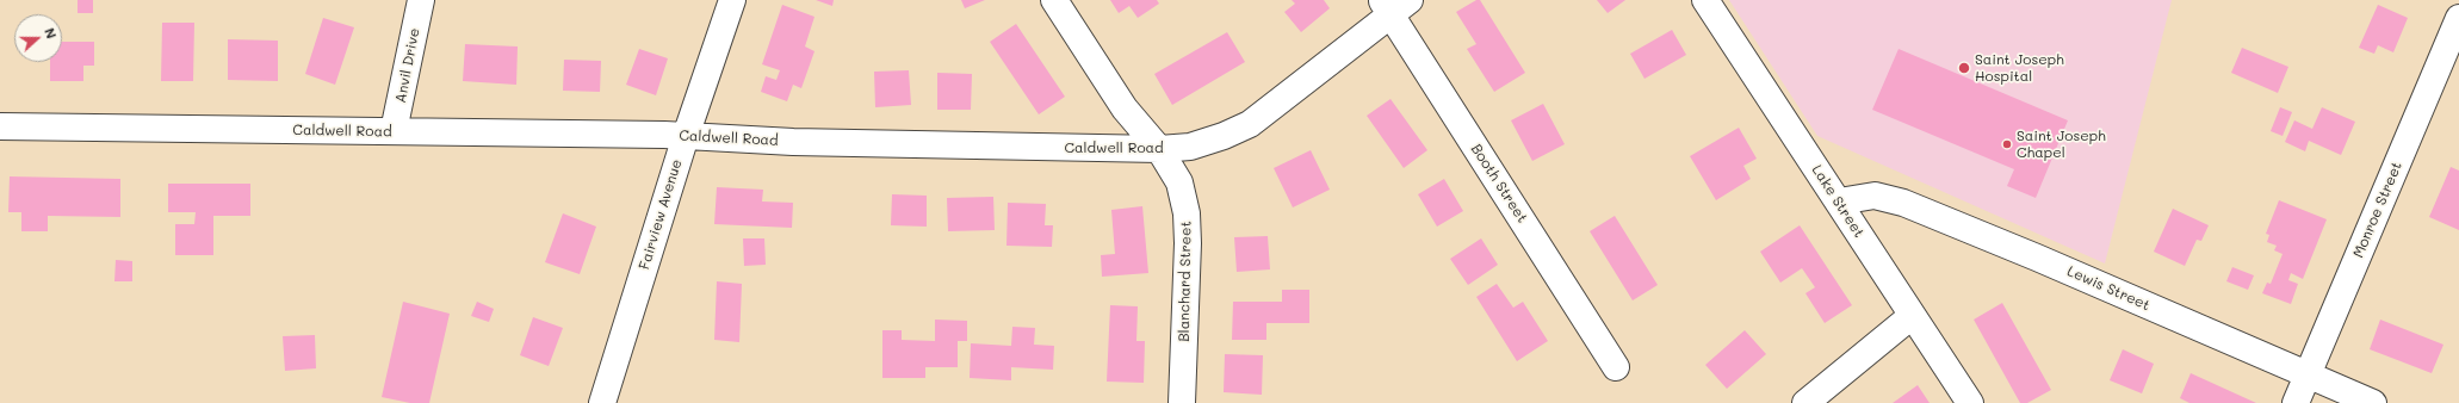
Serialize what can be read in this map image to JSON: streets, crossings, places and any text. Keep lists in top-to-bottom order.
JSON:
{
  "streets": {
    "street": [
      "Anvil Drive",
      "Caldwell Road",
      "Booth Street",
      "Lake Street",
      "Monroe Street",
      "Fairview Avenue",
      "Blanchard Street",
      "Lewis Street"
    ]
  },
  "crossings": [
    ["Anvil Drive", "Caldwell Road"],
    ["Caldwell Road", "Booth Street"],
    ["Caldwell Road", "Fairview Avenue"],
    ["Caldwell Road", "Blanchard Street"],
    ["Lake Street", "Lewis Street"],
    ["Monroe Street", "Lewis Street"]
  ],
  "places": ["Saint Joseph Hospital", "Saint Joseph Chapel"],
  "north": "right"
}
